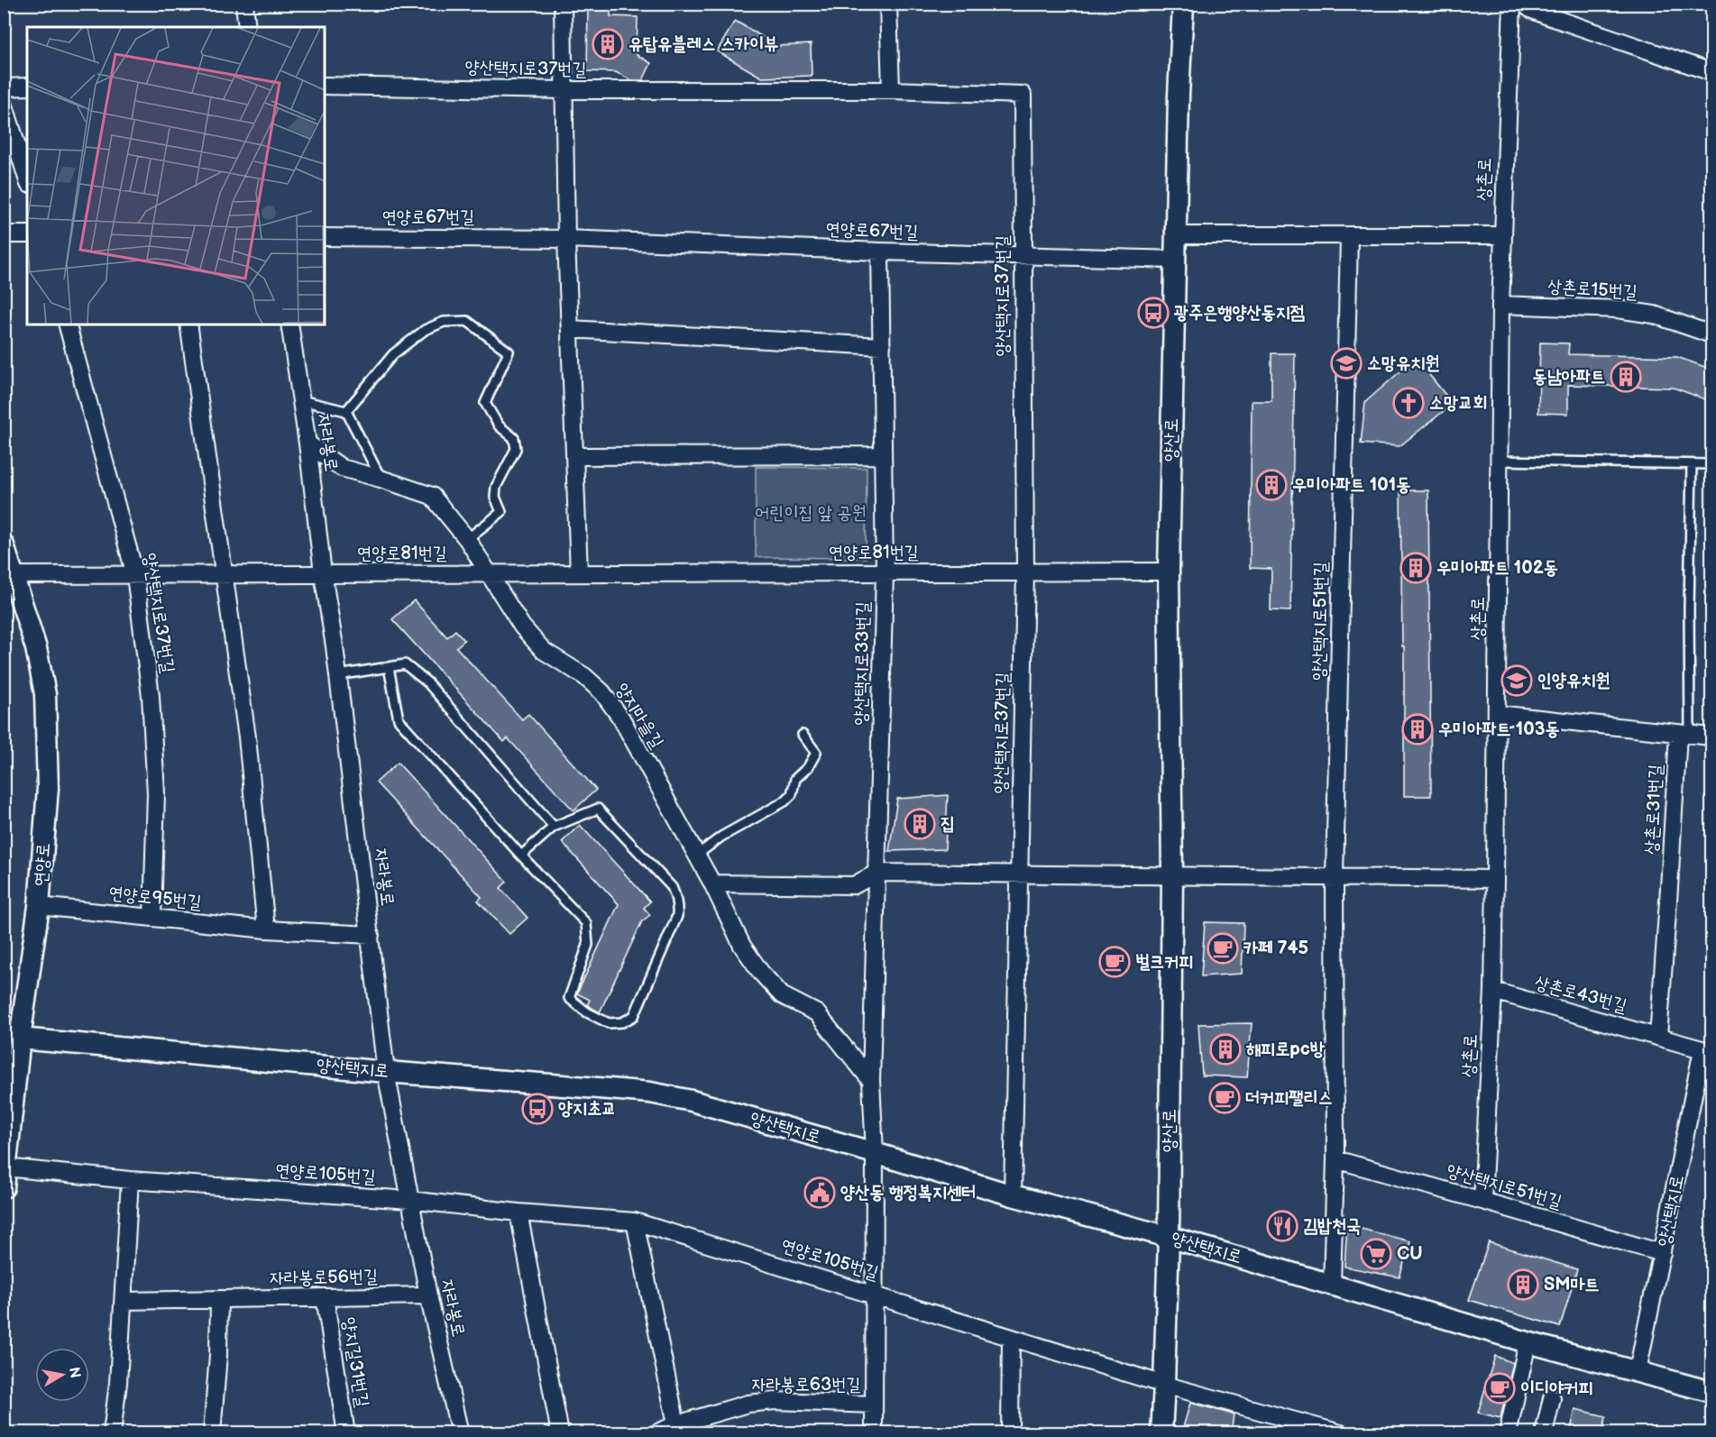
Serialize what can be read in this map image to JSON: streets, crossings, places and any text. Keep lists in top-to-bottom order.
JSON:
{
  "streets": {
    "street": [
      "양산택지로37번길",
      "상촌로",
      "연양로67번길",
      "상촌로15번길",
      "양산로",
      "자라봉로",
      "연양로81번길",
      "양산택지로51번길",
      "양산택지로33번길",
      "양지마을길",
      "상촌로31번길",
      "연양로",
      "연양로95번길",
      "상촌로43번길",
      "양산택지로",
      "연양로105번길",
      "자라봉로56번길",
      "양지길31번길",
      "자라봉로63번길"
    ]
  },
  "crossings": [
    ["양산택지로37번길", "연양로67번길"],
    ["양산택지로37번길", "연양로81번길"],
    ["양산택지로37번길", "연양로95번길"],
    ["양산택지로37번길", "양산택지로"],
    ["상촌로", "상촌로15번길"],
    ["상촌로", "양산택지로51번길"],
    ["상촌로", "상촌로43번길"],
    ["연양로67번길", "양산로"],
    ["연양로67번길", "양산택지로33번길"],
    ["양산로", "연양로81번길"],
    ["양산로", "양산택지로"],
    ["양산로", "연양로105번길"],
    ["자라봉로", "연양로81번길"],
    ["자라봉로", "양지마을길"],
    ["자라봉로", "연양로95번길"],
    ["자라봉로", "양산택지로"],
    ["자라봉로", "연양로105번길"],
    ["자라봉로", "자라봉로56번길"],
    ["연양로81번길", "양산택지로33번길"],
    ["연양로81번길", "양지마을길"],
    ["연양로81번길", "연양로"],
    ["양산택지로51번길", "양산택지로"],
    ["양산택지로33번길", "양지마을길"],
    ["양산택지로33번길", "양산택지로"],
    ["양산택지로33번길", "연양로105번길"],
    ["양산택지로33번길", "자라봉로63번길"],
    ["상촌로31번길", "상촌로43번길"],
    ["연양로", "연양로95번길"],
    ["연양로", "양산택지로"],
    ["연양로", "연양로105번길"],
    ["상촌로43번길", "양산택지로"],
    ["자라봉로56번길", "양지길31번길"]
  ],
  "parks": ["어린이집 앞 공원"],
  "places": {
    "building": [
      "유탑유블레스 스카이뷰",
      "동남아파트",
      "우미아파트 101동",
      "우미아파트 102동",
      "우미아파트 103동",
      "집",
      "해피로pc방",
      "SM마트"
    ],
    "bus stop": ["광주은행양산동지점", "양지초교"],
    "school or university": ["소망유치원", "인양유치원"],
    "church": ["소망교회"],
    "cafe": [
      "카페 745",
      "벌크커피",
      "더커피팰리스",
      "이디야커피"
    ],
    "public building": ["양산동 행정복지센터"],
    "restaurant": ["김밥천국"],
    "supermarket": ["CU"]
  },
  "north": "right"
}
